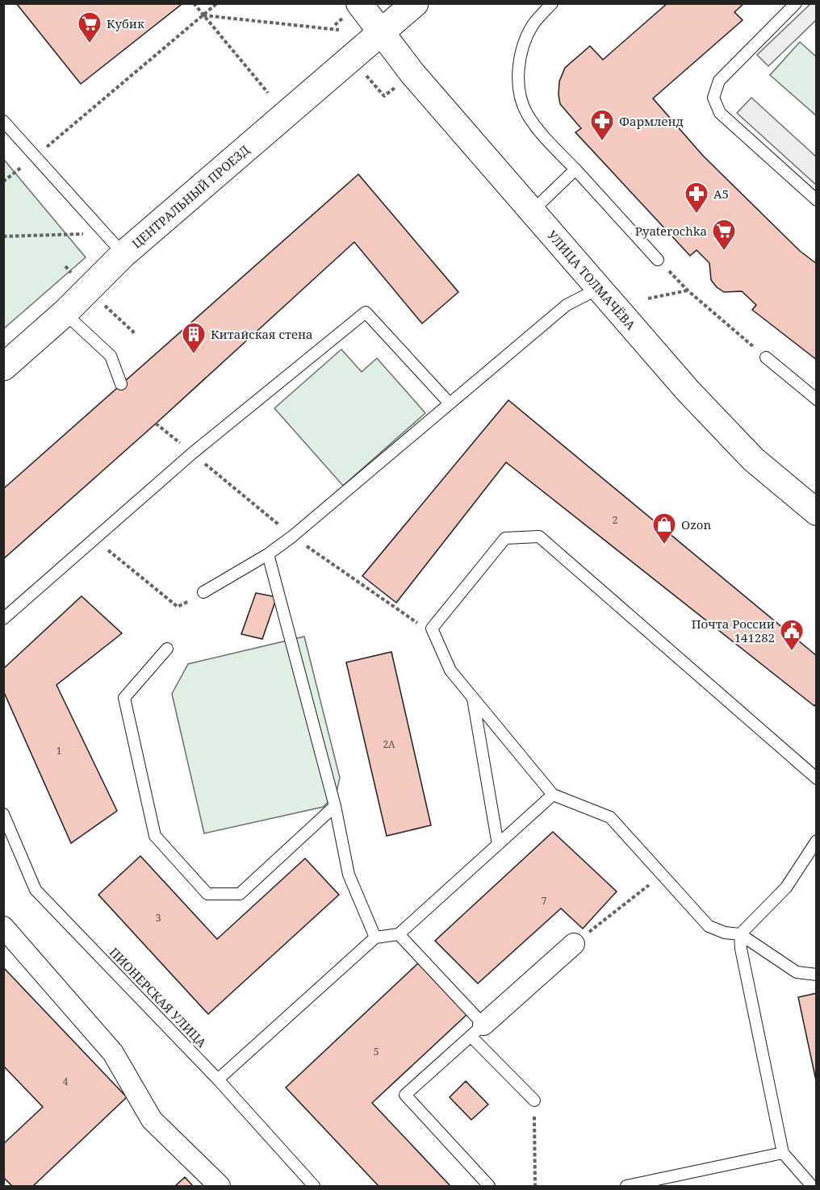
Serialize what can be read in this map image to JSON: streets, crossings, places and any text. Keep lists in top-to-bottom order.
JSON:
{
  "streets": {
    "main road": ["ЦЕНТРАЛЬНЫЙ ПРОЕЗД"],
    "street": ["УЛИЦА ТОЛМАЧЁВА"],
    "lane": ["ПИОНЕРСКАЯ УЛИЦА"]
  },
  "crossings": [
    ["ЦЕНТРАЛЬНЫЙ ПРОЕЗД", "УЛИЦА ТОЛМАЧЁВА"]
  ],
  "places": {
    "supermarket": ["Кубик", "Pyaterochka"],
    "pharmacy": ["Фармленд", "А5"],
    "building": ["Китайская стена"],
    "shop": ["Ozon"],
    "public building": ["Почта России 141282"]
  },
  "house_numbers": [
    "2",
    "2А",
    "1",
    "7",
    "3",
    "5",
    "4"
  ]
}
